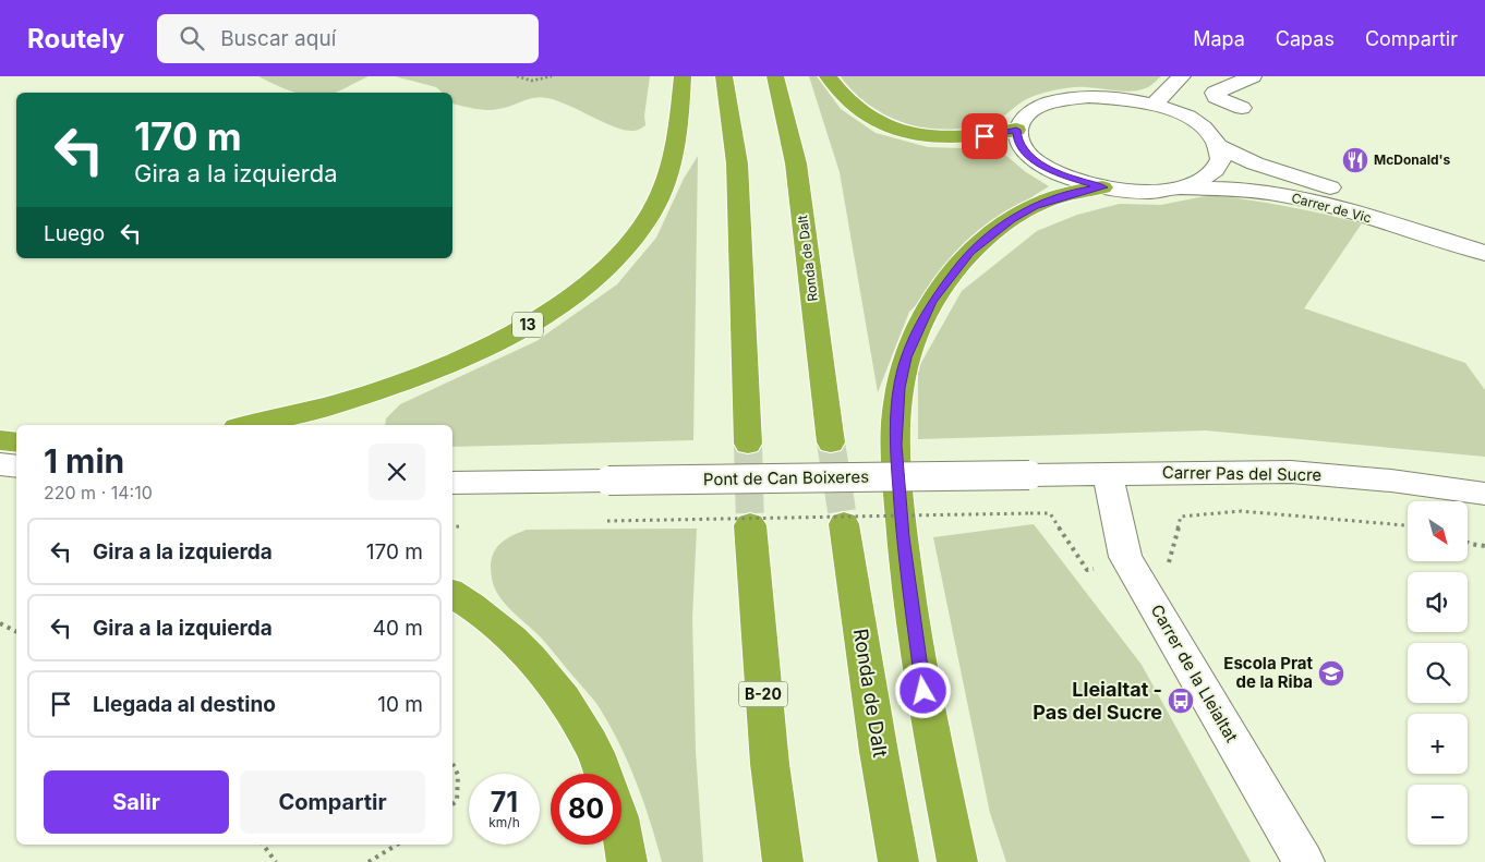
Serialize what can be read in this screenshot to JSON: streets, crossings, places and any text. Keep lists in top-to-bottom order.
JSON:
{
  "streets": {
    "highway": ["Ronda de Dalt", "13", "B-20"],
    "street": [
      "Carrer de Vic",
      "Carrer Pas del Sucre",
      "Pont de Can Boixeres",
      "Carrer de la Lleialtat"
    ]
  },
  "crossings": [
    ["Carrer Pas del Sucre", "Pont de Can Boixeres"],
    ["Carrer Pas del Sucre", "Carrer de la Lleialtat"]
  ],
  "places": {
    "restaurant": ["McDonald's"],
    "school or university": ["Escola Prat de la Riba"],
    "bus stop": ["Lleialtat - Pas del Sucre"]
  },
  "north": "bottom right",
  "page": {
    "header": "Routely",
    "search": "Buscar aquí",
    "nav": ["Mapa", "Capas", "Compartir"],
    "turn": ["170 m", "Gira a la izquierda"],
    "then": "Luego",
    "heading": ["1 min", "220 m · 14:10"],
    "map_buttons": ["+", "−"],
    "list": [
      {
        "name": "Gira a la izquierda",
        "value": "170 m"
      },
      {
        "name": "Gira a la izquierda",
        "value": "40 m"
      },
      {
        "name": "Llegada al destino",
        "value": "10 m"
      }
    ],
    "buttons": ["Salir", "Compartir"],
    "speed": "71 km/h",
    "limit": "80"
  }
}
